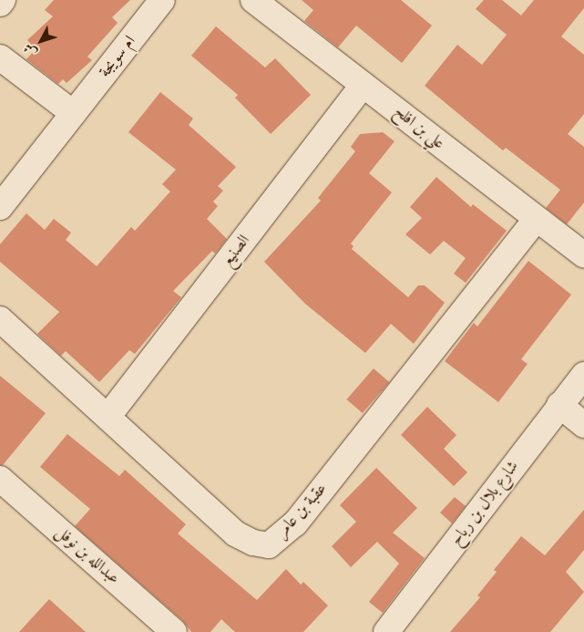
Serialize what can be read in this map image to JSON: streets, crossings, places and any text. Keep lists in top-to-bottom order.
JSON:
{
  "streets": {
    "street": [
      "ام سويجة",
      "علي بن افلح",
      "الصنيع",
      "شارع بلال بن رباح",
      "عقبة بن عامر",
      "عبدالله بن نوفل"
    ]
  },
  "crossings": [
    ["علي بن افلح", "الصنيع"],
    ["علي بن افلح", "عقبة بن عامر"],
    ["الصنيع", "عقبة بن عامر"]
  ],
  "north": "bottom left"
}
